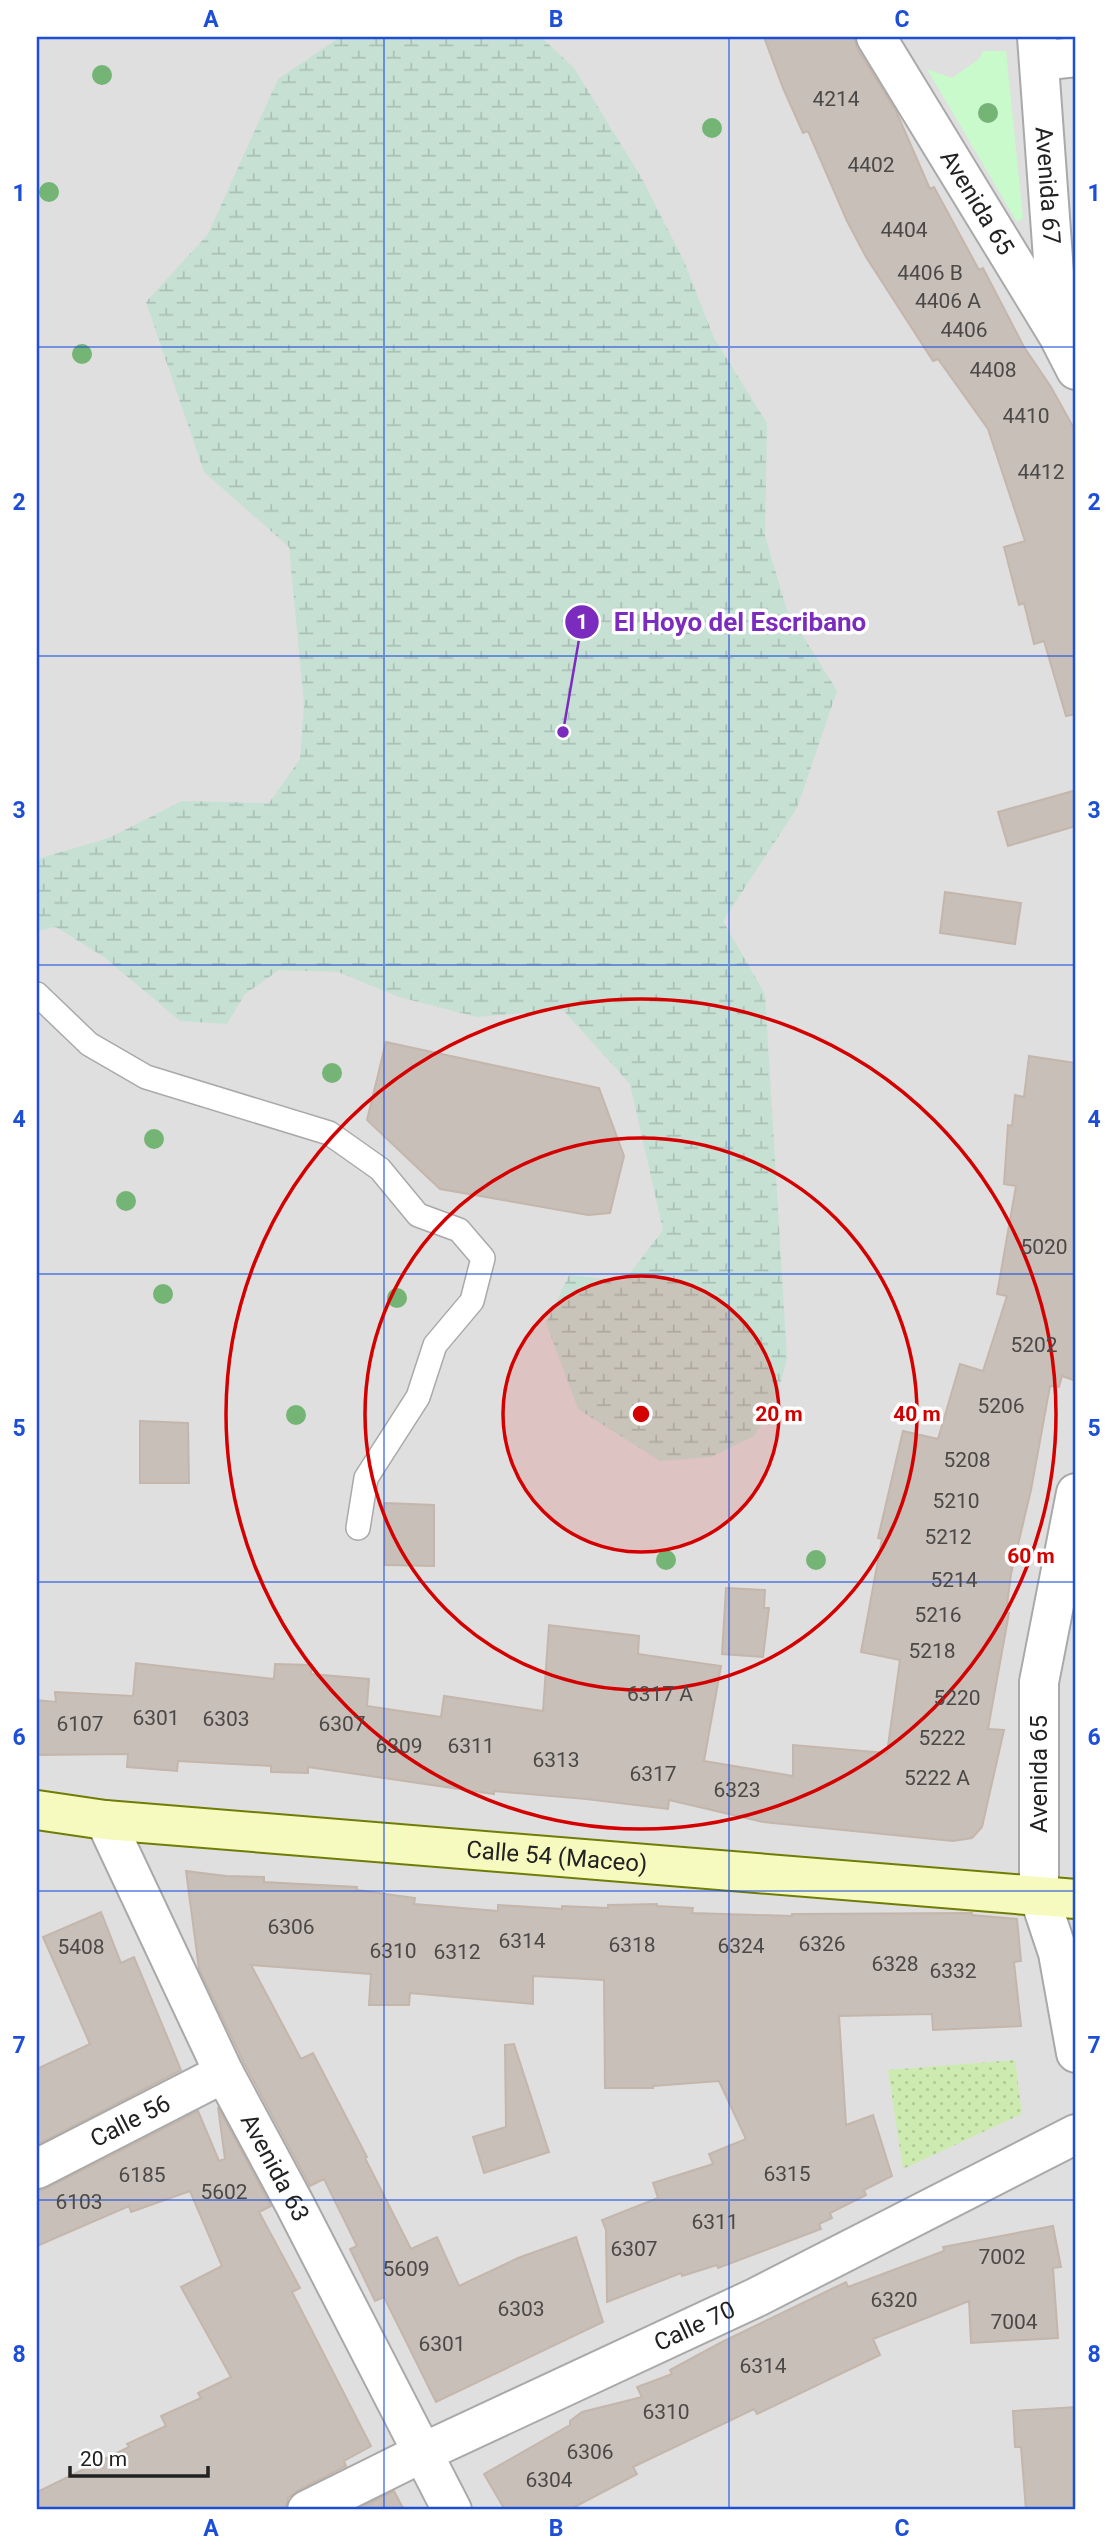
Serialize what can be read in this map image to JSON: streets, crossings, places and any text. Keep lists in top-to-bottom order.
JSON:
{
  "streets": {
    "main road": ["Calle 54 (Maceo)"],
    "street": [
      "Avenida 67",
      "Avenida 65",
      "Calle 56",
      "Avenida 63",
      "Calle 70"
    ]
  },
  "crossings": [
    ["Avenida 67", "Avenida 65"],
    ["Avenida 65", "Calle 54 (Maceo)"],
    ["Calle 54 (Maceo)", "Avenida 63"],
    ["Calle 56", "Avenida 63"],
    ["Avenida 63", "Calle 70"]
  ],
  "places": ["El Hoyo del Escribano"],
  "house_numbers": [
    "4214",
    "4402",
    "4404",
    "4406 B",
    "4406 A",
    "4406",
    "4408",
    "4410",
    "4412",
    "5020",
    "5202",
    "5206",
    "5208",
    "5210",
    "5212",
    "5214",
    "5216",
    "5218",
    "6317 A",
    "5220",
    "6301",
    "6303",
    "6107",
    "6307",
    "5222",
    "6309",
    "6311",
    "6313",
    "6317",
    "5222 A",
    "6323",
    "6306",
    "6314",
    "6326",
    "6318",
    "6324",
    "5408",
    "6310",
    "6312",
    "6328",
    "6332",
    "6315",
    "6185",
    "5602",
    "6103",
    "6311",
    "6307",
    "7002",
    "5609",
    "6320",
    "6303",
    "7004",
    "6301",
    "6314",
    "6310",
    "6306",
    "6304"
  ],
  "scale_bar": "20 m",
  "grid": {
    "columns": ["A", "B", "C"],
    "rows": [
      "1",
      "2",
      "3",
      "4",
      "5",
      "6",
      "7",
      "8"
    ]
  },
  "rings": ["20 m", "40 m", "60 m"]
}
